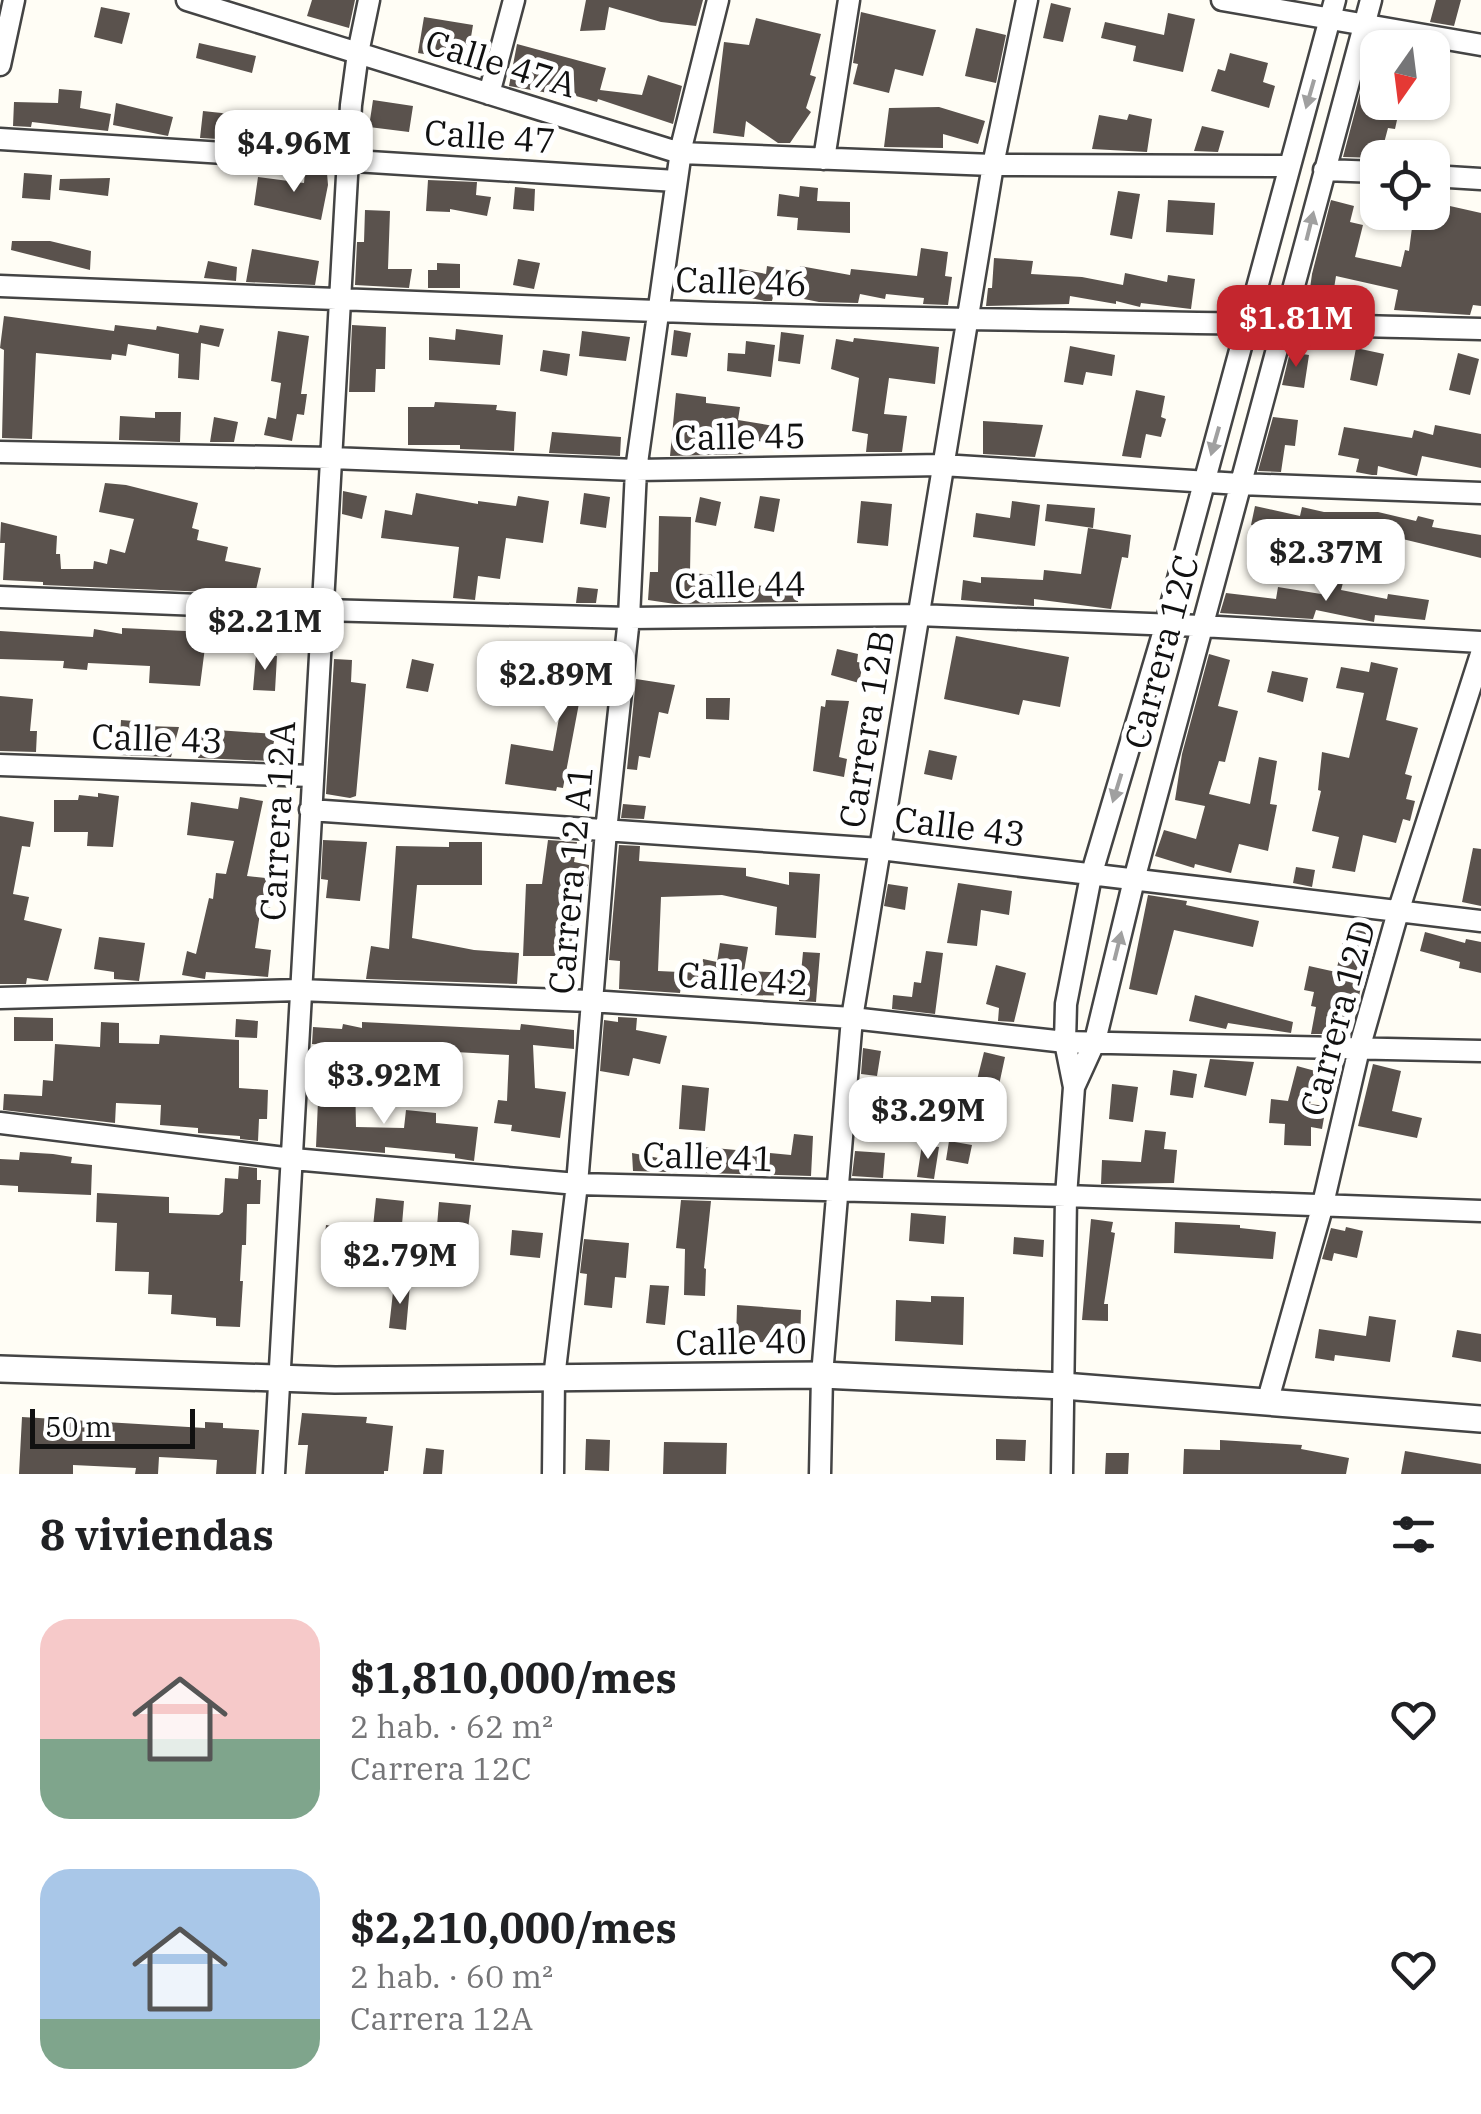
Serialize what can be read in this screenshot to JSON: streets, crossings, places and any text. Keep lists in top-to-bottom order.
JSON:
{
  "streets": {
    "street": [
      "Calle 47A",
      "Calle 47",
      "Calle 46",
      "Calle 45",
      "Calle 44",
      "Carrera 12C",
      "Carrera 12B",
      "Calle 43",
      "Carrera 12A",
      "Carrera 12 A1",
      "Calle 42",
      "Carrera 12D",
      "Calle 41",
      "Calle 40"
    ]
  },
  "crossings": [
    ["Calle 47A", "Carrera 12A"],
    ["Calle 47A", "Carrera 12 A1"],
    ["Calle 47", "Carrera 12A"],
    ["Calle 47", "Carrera 12 A1"],
    ["Calle 46", "Carrera 12C"],
    ["Calle 46", "Carrera 12B"],
    ["Calle 46", "Carrera 12A"],
    ["Calle 46", "Carrera 12 A1"],
    ["Calle 45", "Carrera 12C"],
    ["Calle 45", "Carrera 12B"],
    ["Calle 45", "Carrera 12A"],
    ["Calle 45", "Carrera 12 A1"],
    ["Calle 44", "Carrera 12C"],
    ["Calle 44", "Carrera 12B"],
    ["Calle 44", "Carrera 12A"],
    ["Calle 44", "Carrera 12 A1"],
    ["Carrera 12C", "Calle 43"],
    ["Carrera 12C", "Calle 42"],
    ["Carrera 12C", "Calle 41"],
    ["Carrera 12C", "Calle 40"],
    ["Carrera 12B", "Calle 43"],
    ["Carrera 12B", "Calle 42"],
    ["Carrera 12B", "Calle 41"],
    ["Carrera 12B", "Calle 40"],
    ["Calle 43", "Carrera 12A"],
    ["Calle 43", "Carrera 12 A1"],
    ["Calle 43", "Carrera 12D"],
    ["Carrera 12A", "Calle 42"],
    ["Carrera 12A", "Calle 41"],
    ["Carrera 12A", "Calle 40"],
    ["Carrera 12 A1", "Calle 42"],
    ["Carrera 12 A1", "Calle 41"],
    ["Carrera 12 A1", "Calle 40"],
    ["Calle 42", "Carrera 12D"],
    ["Carrera 12D", "Calle 41"],
    ["Carrera 12D", "Calle 40"]
  ],
  "scale_bar": "50 m",
  "north": "bottom",
  "page": {
    "price": [
      "$4.96M",
      "$1.81M",
      "$2.37M",
      "$2.21M",
      "$2.89M",
      "$3.92M",
      "$3.29M",
      "$2.79M"
    ],
    "scale": "50 m",
    "heading": "8 viviendas",
    "list": [
      {
        "name": "$1,810,000/mes",
        "note": "2 hab. · 62 m² · Carrera 12C"
      },
      {
        "name": "$2,210,000/mes",
        "note": "2 hab. · 60 m² · Carrera 12A"
      }
    ]
  }
}
